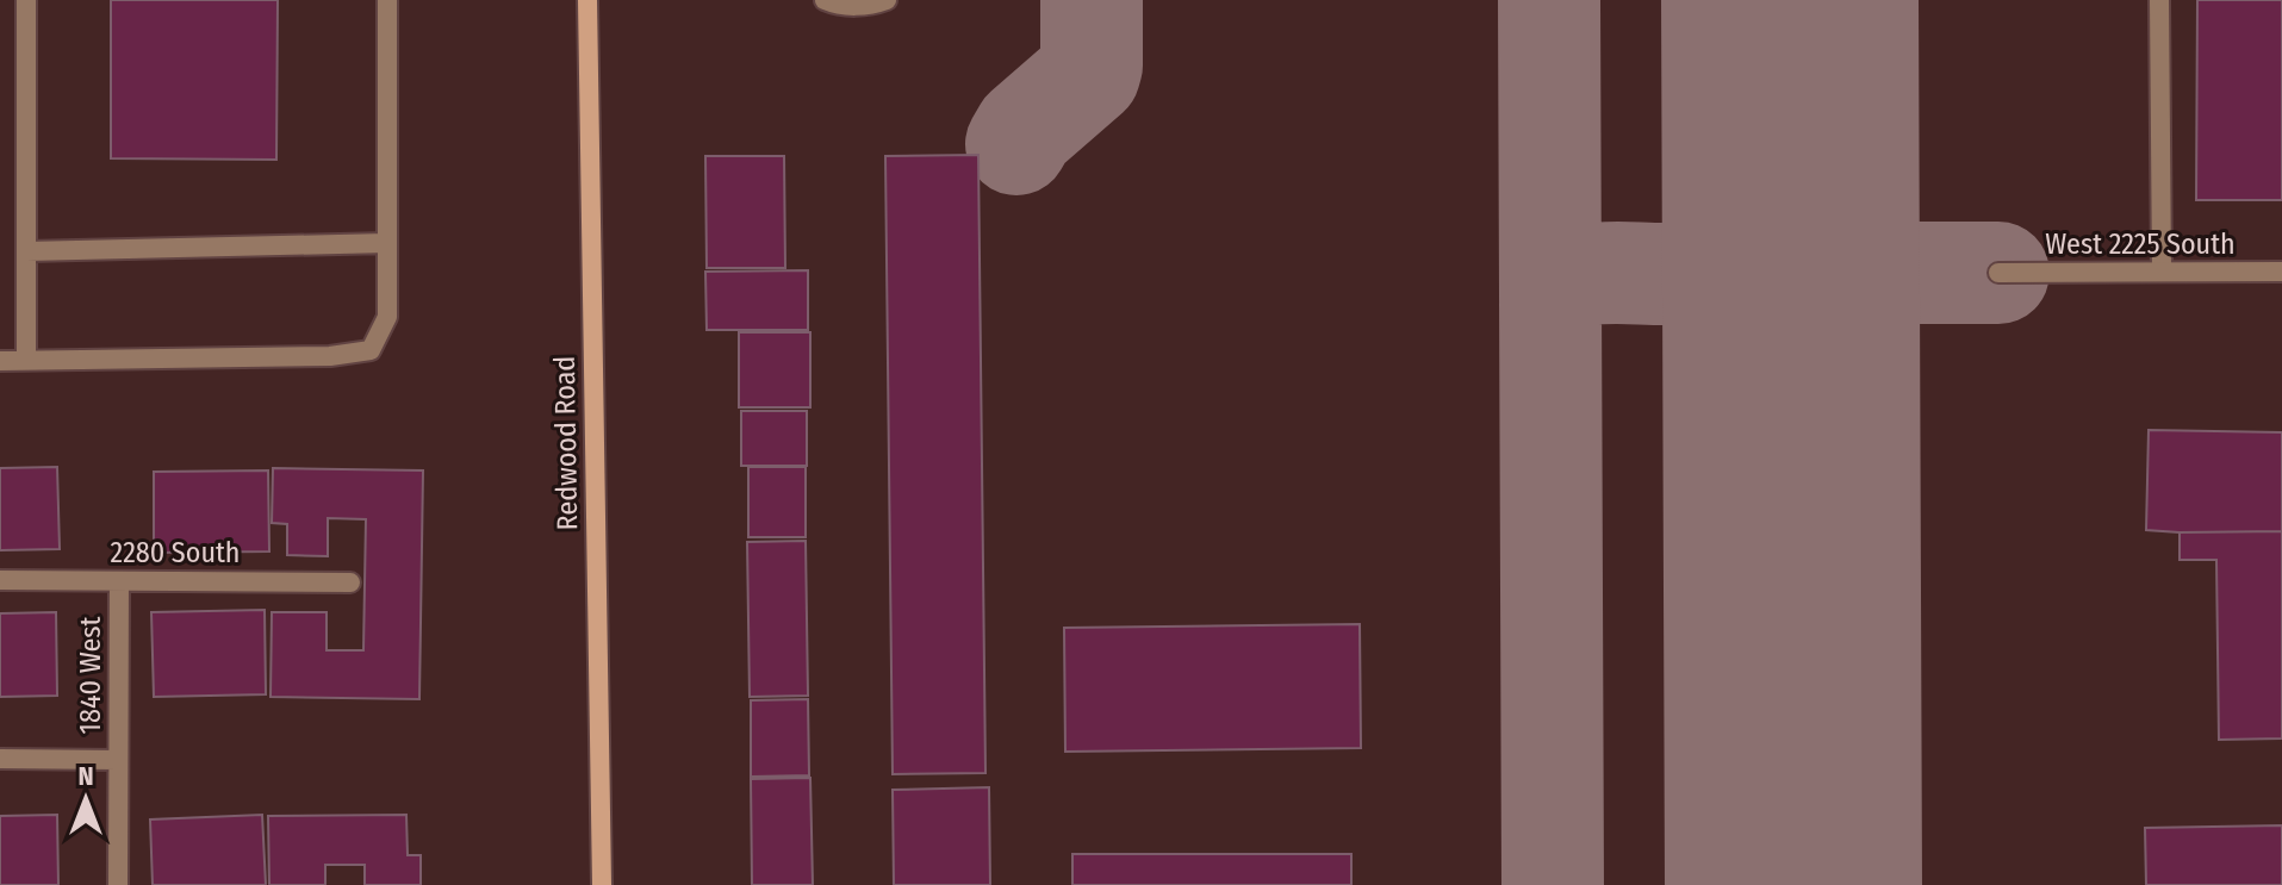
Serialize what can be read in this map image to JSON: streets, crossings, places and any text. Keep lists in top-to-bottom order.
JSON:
{
  "streets": {
    "main road": ["Redwood Road"],
    "street": ["West 2225 South", "2280 South", "1840 West"]
  },
  "crossings": [
    ["2280 South", "1840 West"]
  ],
  "north": "top"
}
